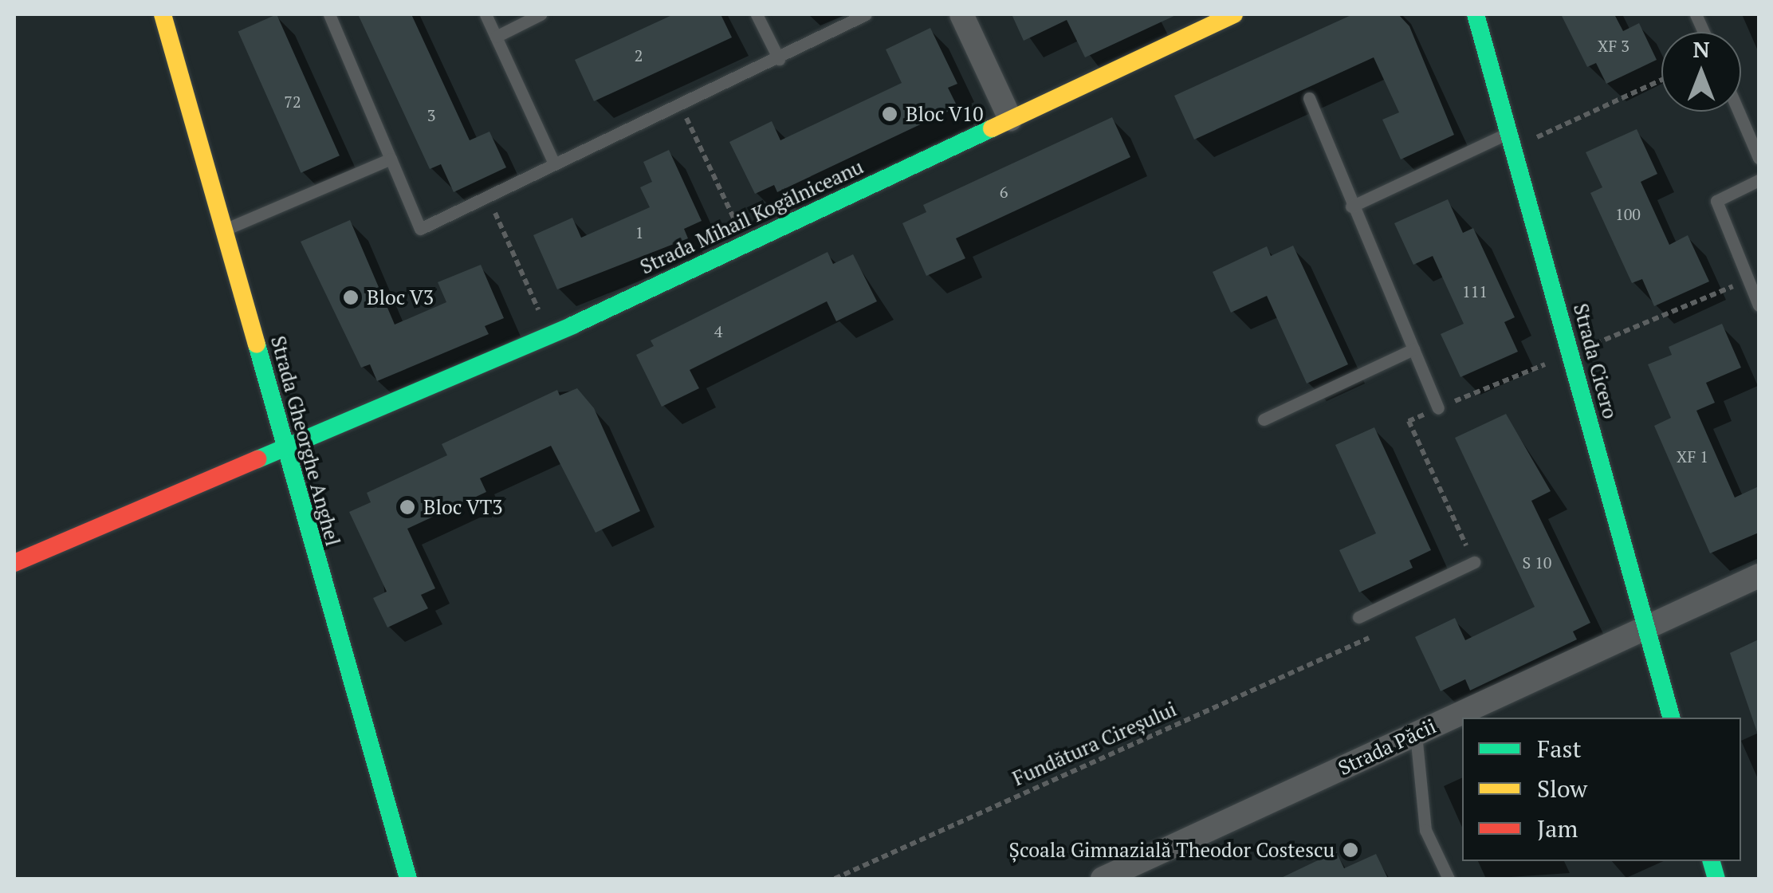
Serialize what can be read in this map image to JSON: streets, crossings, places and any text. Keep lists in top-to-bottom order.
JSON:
{
  "streets": {
    "street": [
      "Strada Mihail Kogălniceanu",
      "Strada Cicero",
      "Strada Gheorghe Anghel",
      "Strada Păcii"
    ],
    "path": ["Fundătura Cireșului"]
  },
  "crossings": [
    ["Strada Mihail Kogălniceanu", "Strada Gheorghe Anghel"],
    ["Strada Cicero", "Strada Păcii"]
  ],
  "places": [
    "Bloc V10",
    "Bloc V3",
    "Bloc VT3",
    "Școala Gimnazială Theodor Costescu"
  ],
  "house_numbers": [
    "XF 3",
    "2",
    "72",
    "3",
    "6",
    "100",
    "1",
    "111",
    "4",
    "XF 1",
    "S 10"
  ],
  "legend": ["Fast", "Slow", "Jam"],
  "north": "top"
}
